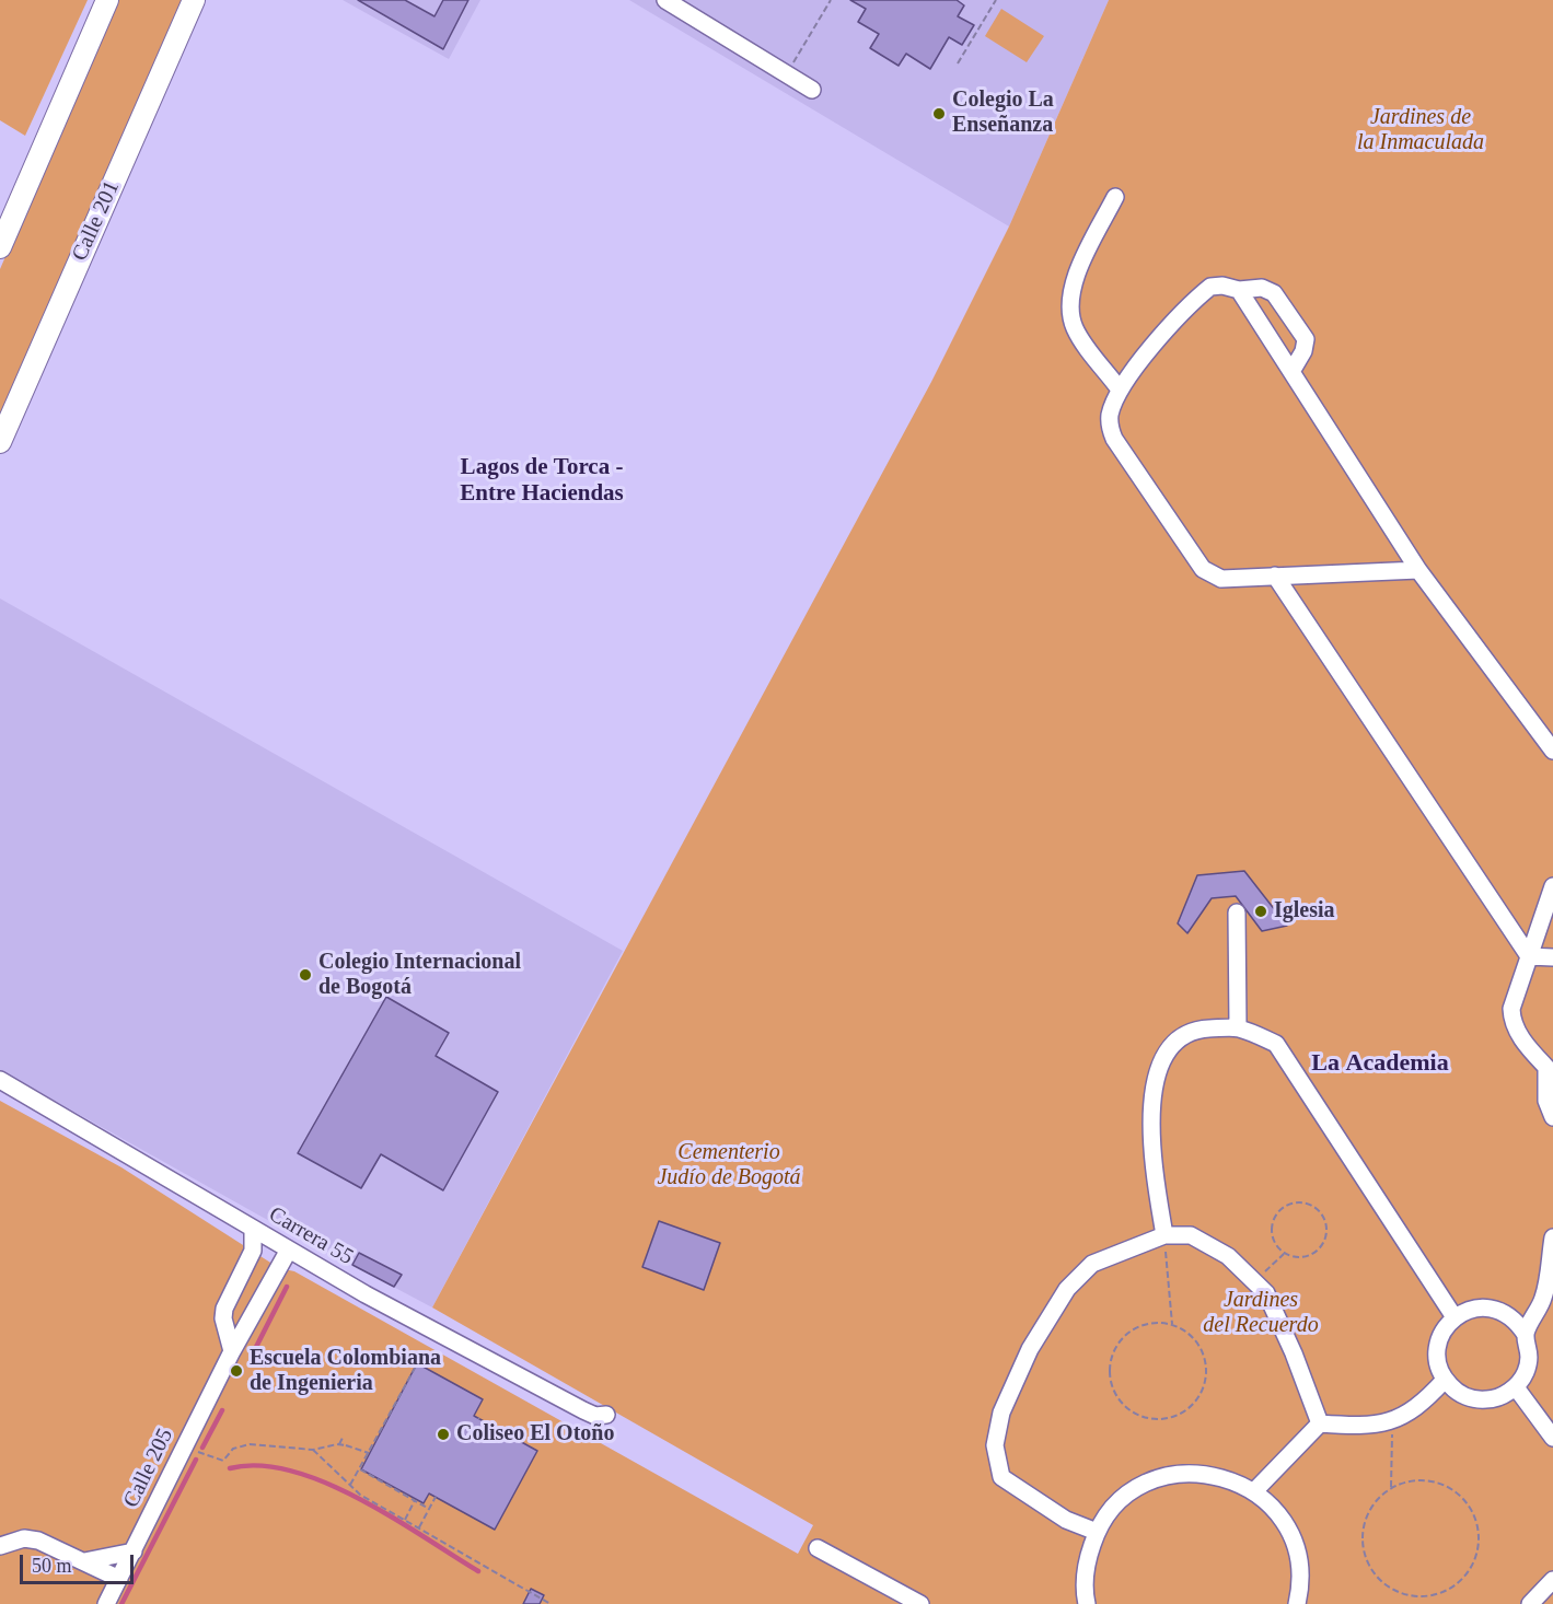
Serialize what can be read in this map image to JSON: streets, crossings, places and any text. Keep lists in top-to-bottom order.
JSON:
{
  "streets": {
    "main road": ["Calle 201"],
    "street": ["Carrera 55", "Calle 205"]
  },
  "crossings": [
    ["Carrera 55", "Calle 205"]
  ],
  "districts": ["Lagos de Torca - Entre Haciendas", "La Academia"],
  "parks": ["Jardines de la Inmaculada", "Cementerio Judío de Bogotá", "Jardines del Recuerdo"],
  "places": [
    "Colegio La Enseñanza",
    "Iglesia",
    "Colegio Internacional de Bogotá",
    "Escuela Colombiana de Ingenieria",
    "Coliseo El Otoño"
  ],
  "scale_bar": "50 m"
}
